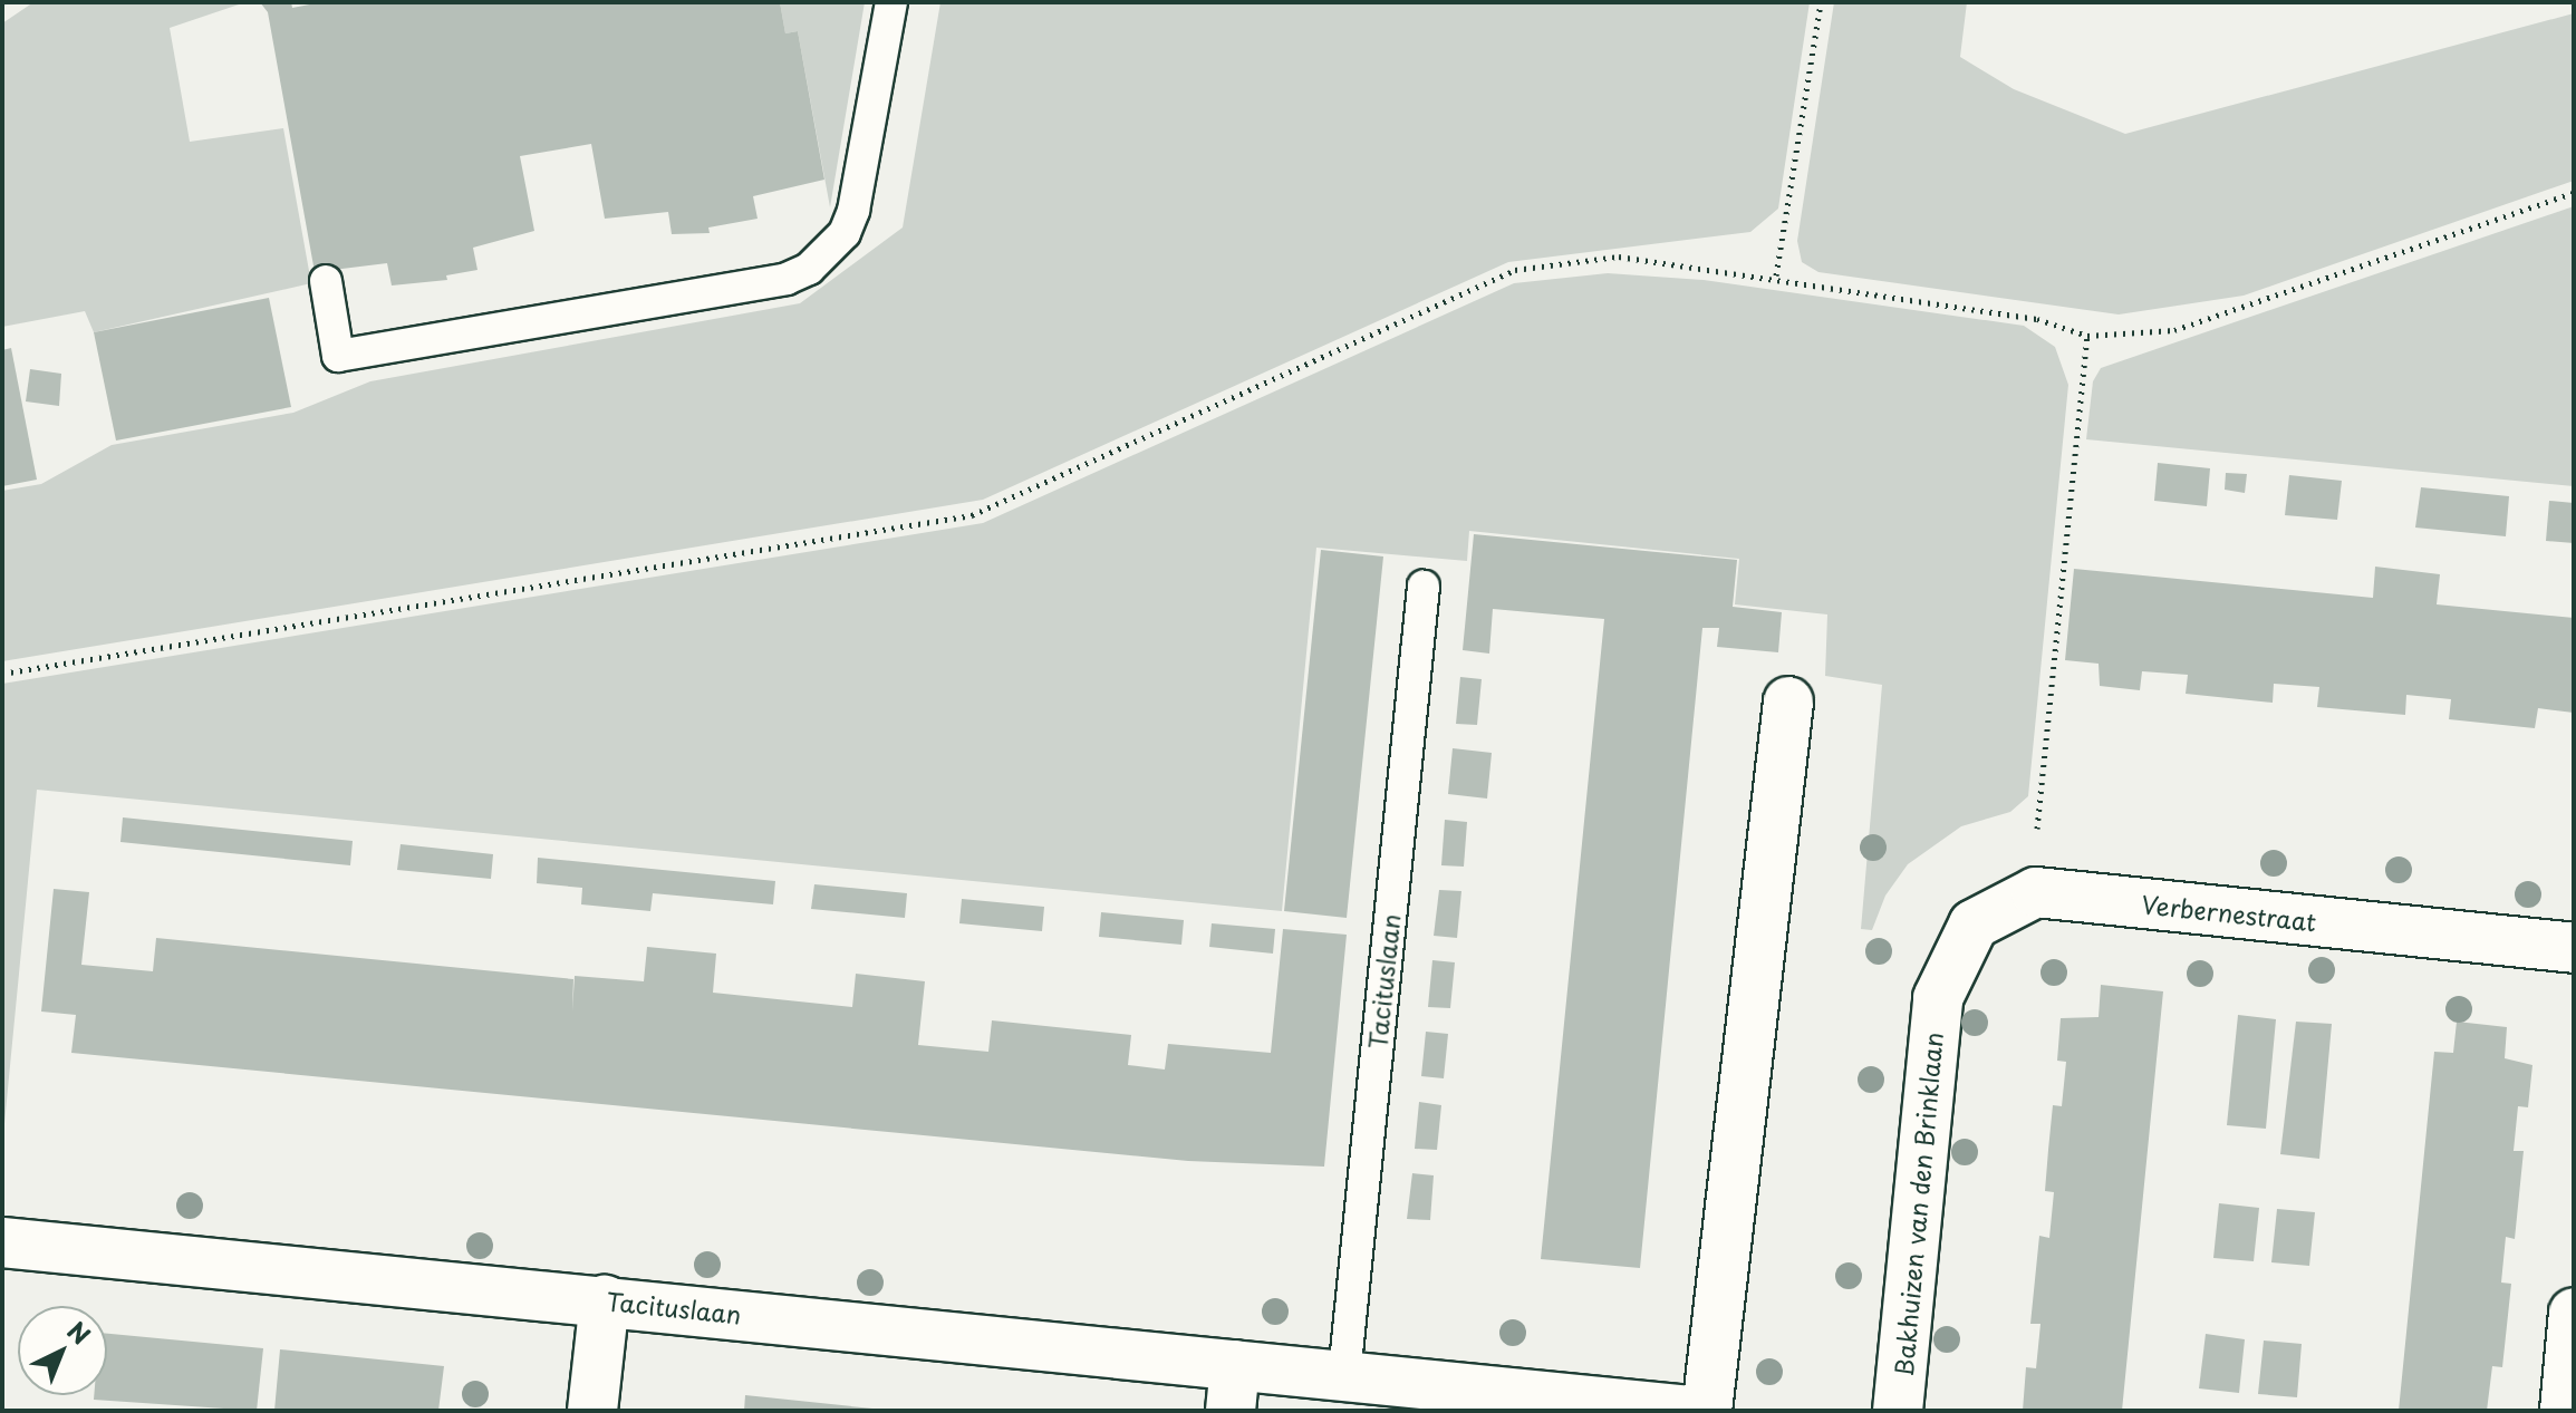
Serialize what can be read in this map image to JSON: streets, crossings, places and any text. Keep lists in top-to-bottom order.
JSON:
{
  "streets": {
    "street": ["Verbernestraat", "Tacituslaan", "Bakhuizen van den Brinklaan"]
  },
  "crossings": [
    ["Verbernestraat", "Bakhuizen van den Brinklaan"]
  ],
  "north": "top right"
}
